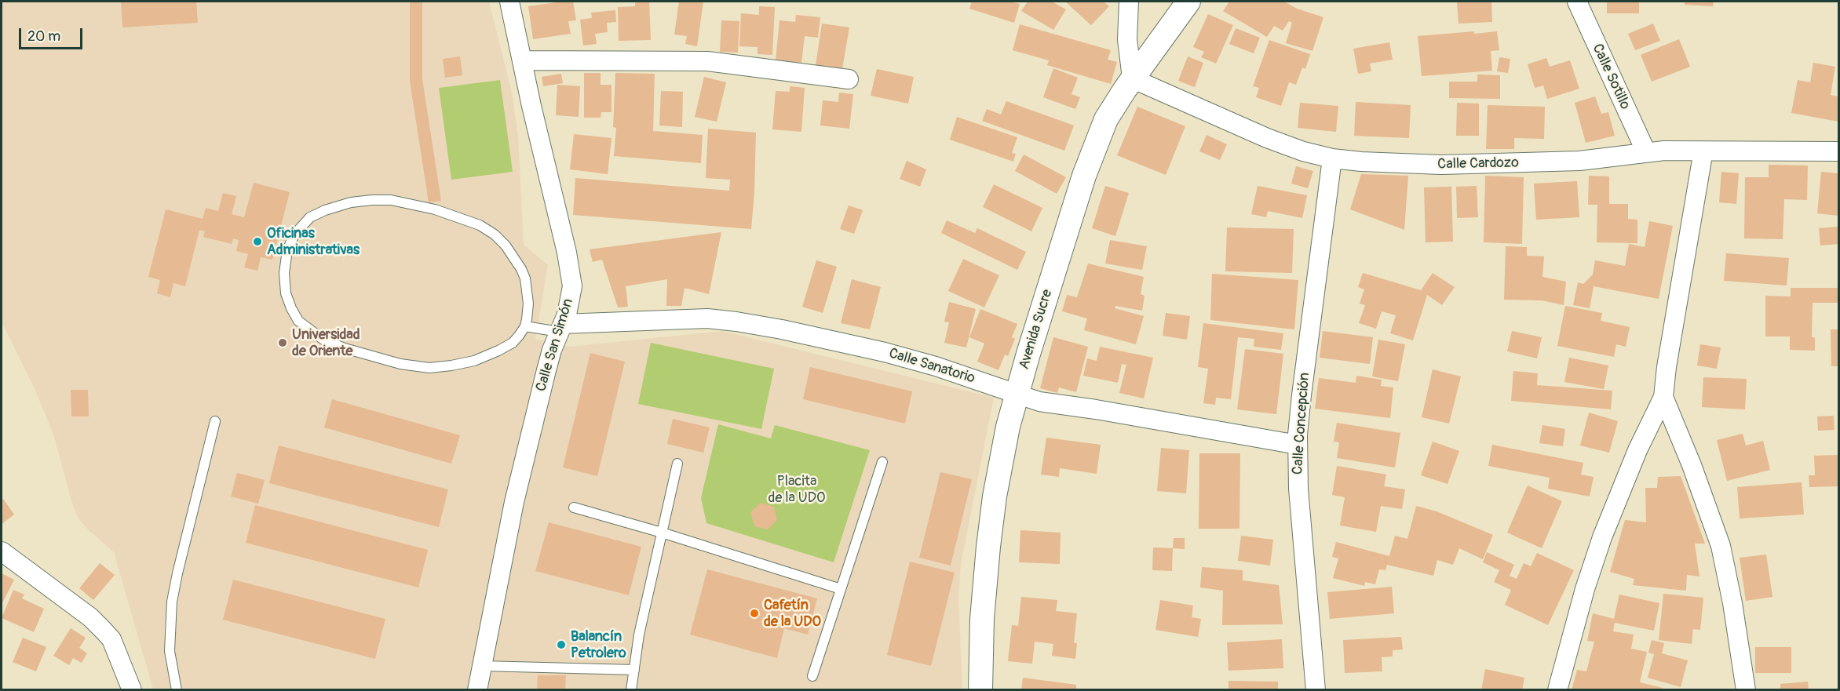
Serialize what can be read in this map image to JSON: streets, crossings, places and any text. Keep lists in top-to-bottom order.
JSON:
{
  "streets": {
    "street": [
      "Calle Sotillo",
      "Calle Cardozo",
      "Avenida Sucre",
      "Calle San Simón",
      "Calle Sanatorio",
      "Calle Concepción"
    ]
  },
  "crossings": [
    ["Calle Sotillo", "Calle Cardozo"],
    ["Calle Cardozo", "Avenida Sucre"],
    ["Calle Cardozo", "Calle Concepción"],
    ["Avenida Sucre", "Calle Sanatorio"],
    ["Calle San Simón", "Calle Sanatorio"],
    ["Calle Sanatorio", "Calle Concepción"]
  ],
  "parks": ["Placita de la UDO"],
  "places": [
    "Oficinas Administrativas",
    "Universidad de Oriente",
    "Cafetín de la UDO",
    "Balancín Petrolero"
  ],
  "scale_bar": "20 m"
}
